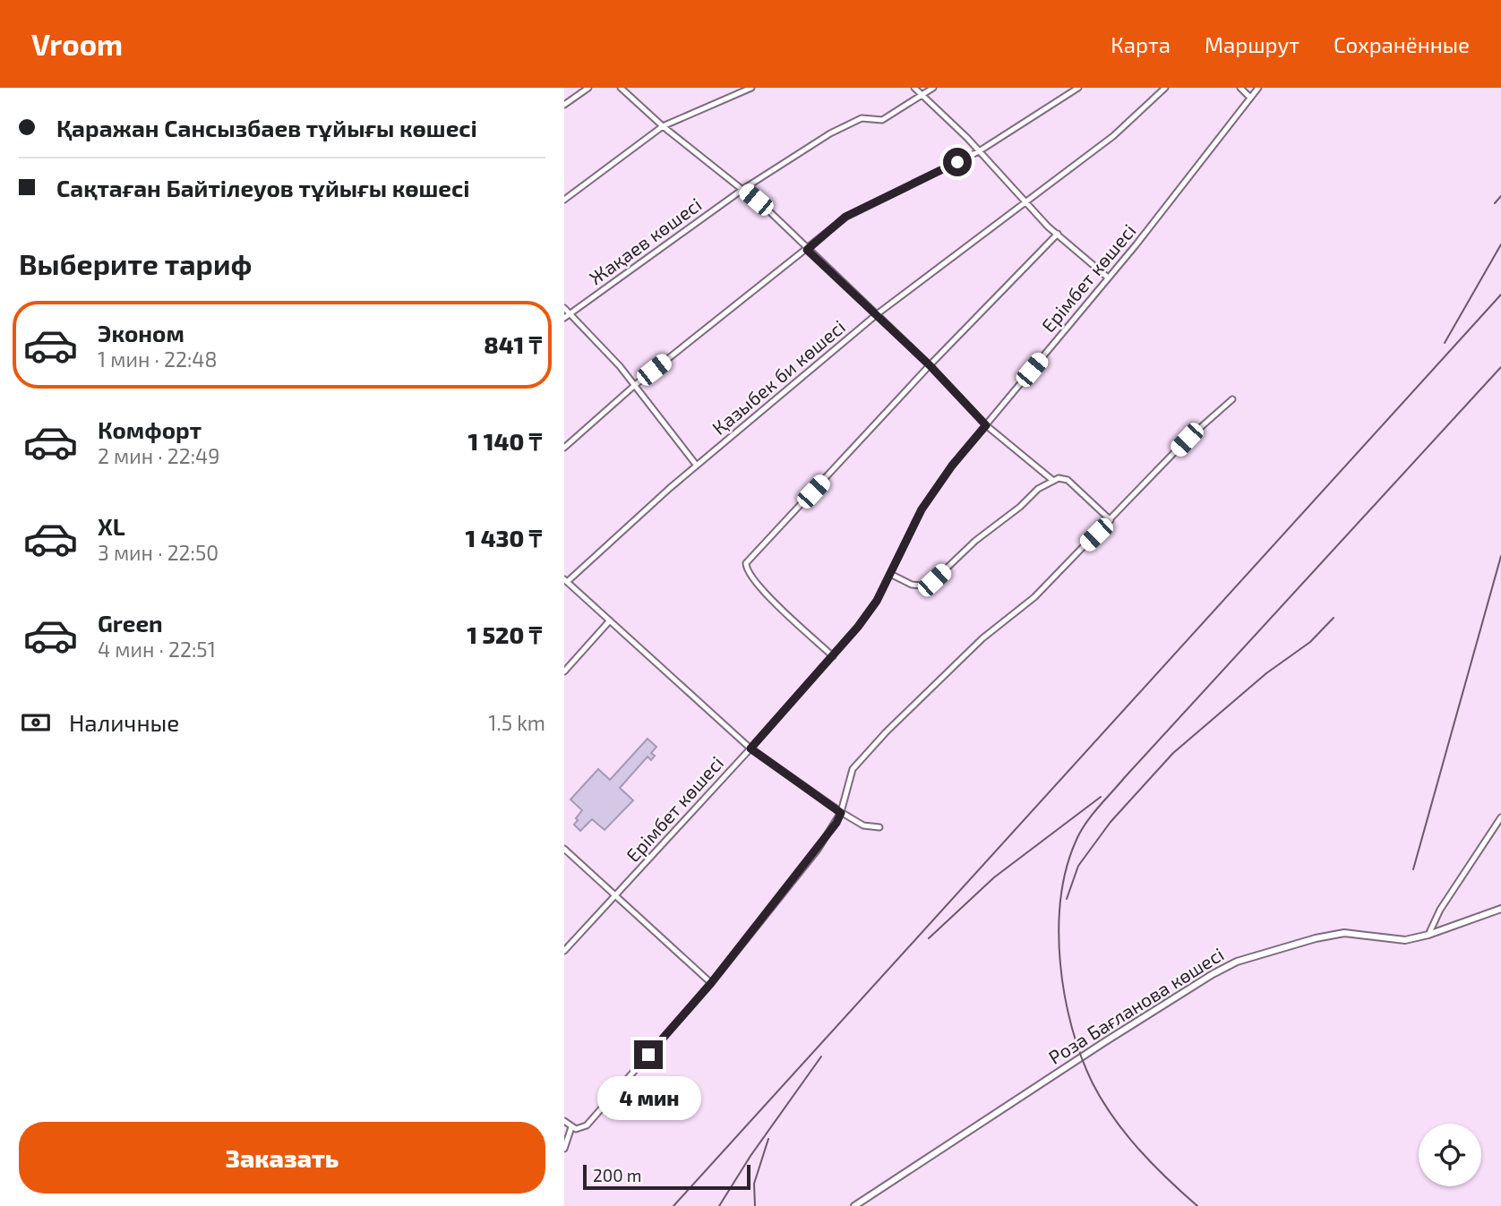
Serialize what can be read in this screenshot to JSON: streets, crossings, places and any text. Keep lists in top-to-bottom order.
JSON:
{
  "streets": {
    "street": [
      "Жақаев көшесі",
      "Ерімбет көшесі",
      "Қазыбек би көшесі",
      "Роза Бағланова көшесі"
    ]
  },
  "scale_bar": "200 m",
  "page": {
    "header": "Vroom",
    "nav": ["Карта", "Маршрут", "Сохранённые"],
    "banner": ["Қаражан Сансызбаев тұйығы көшесі", "Сақтаған Байтілеуов тұйығы көшесі"],
    "heading": "Выберите тариф",
    "list": [
      {
        "name": "Эконом",
        "note": "1 мин · 22:48",
        "value": "841 ₸"
      },
      {
        "name": "Комфорт",
        "note": "2 мин · 22:49",
        "value": "1 140 ₸"
      },
      {
        "name": "XL",
        "note": "3 мин · 22:50",
        "value": "1 430 ₸"
      },
      {
        "name": "Green",
        "note": "4 мин · 22:51",
        "value": "1 520 ₸"
      }
    ],
    "pay": ["Наличные", "1.5 km"],
    "bubble": "4 мин",
    "buttons": "Заказать",
    "scale": "200 m"
  }
}
